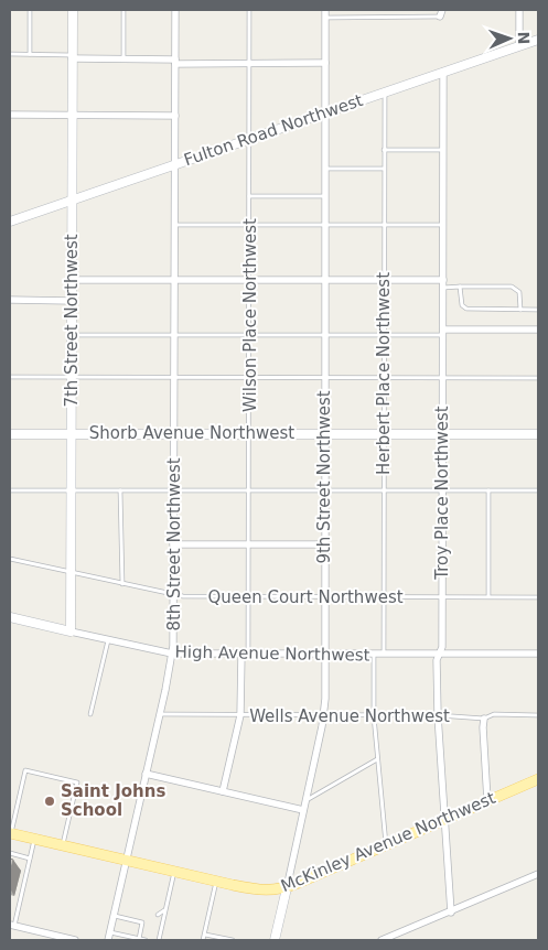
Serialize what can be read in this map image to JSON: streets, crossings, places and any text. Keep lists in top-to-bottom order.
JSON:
{
  "streets": {
    "main road": ["McKinley Avenue Northwest"],
    "street": [
      "Fulton Road Northwest",
      "Wilson Place Northwest",
      "7th Street Northwest",
      "Shorb Avenue Northwest",
      "9th Street Northwest",
      "Troy Place Northwest",
      "8th Street Northwest",
      "High Avenue Northwest"
    ],
    "lane": ["Herbert Place Northwest", "Queen Court Northwest", "Wells Avenue Northwest"]
  },
  "crossings": [
    ["Fulton Road Northwest", "Wilson Place Northwest"],
    ["Fulton Road Northwest", "7th Street Northwest"],
    ["Fulton Road Northwest", "Herbert Place Northwest"],
    ["Fulton Road Northwest", "9th Street Northwest"],
    ["Fulton Road Northwest", "Troy Place Northwest"],
    ["Fulton Road Northwest", "8th Street Northwest"],
    ["Wilson Place Northwest", "Shorb Avenue Northwest"],
    ["Wilson Place Northwest", "Queen Court Northwest"],
    ["Wilson Place Northwest", "High Avenue Northwest"],
    ["Wilson Place Northwest", "Wells Avenue Northwest"],
    ["7th Street Northwest", "Shorb Avenue Northwest"],
    ["7th Street Northwest", "Queen Court Northwest"],
    ["7th Street Northwest", "High Avenue Northwest"],
    ["Herbert Place Northwest", "Shorb Avenue Northwest"],
    ["Herbert Place Northwest", "Queen Court Northwest"],
    ["Herbert Place Northwest", "High Avenue Northwest"],
    ["Shorb Avenue Northwest", "9th Street Northwest"],
    ["Shorb Avenue Northwest", "Troy Place Northwest"],
    ["Shorb Avenue Northwest", "8th Street Northwest"],
    ["9th Street Northwest", "Queen Court Northwest"],
    ["9th Street Northwest", "High Avenue Northwest"],
    ["9th Street Northwest", "Wells Avenue Northwest"],
    ["9th Street Northwest", "McKinley Avenue Northwest"],
    ["Troy Place Northwest", "Queen Court Northwest"],
    ["Troy Place Northwest", "High Avenue Northwest"],
    ["Troy Place Northwest", "Wells Avenue Northwest"],
    ["Troy Place Northwest", "McKinley Avenue Northwest"],
    ["8th Street Northwest", "Queen Court Northwest"],
    ["8th Street Northwest", "High Avenue Northwest"],
    ["8th Street Northwest", "Wells Avenue Northwest"],
    ["8th Street Northwest", "McKinley Avenue Northwest"]
  ],
  "places": ["Saint Johns School"],
  "north": "right"
}
